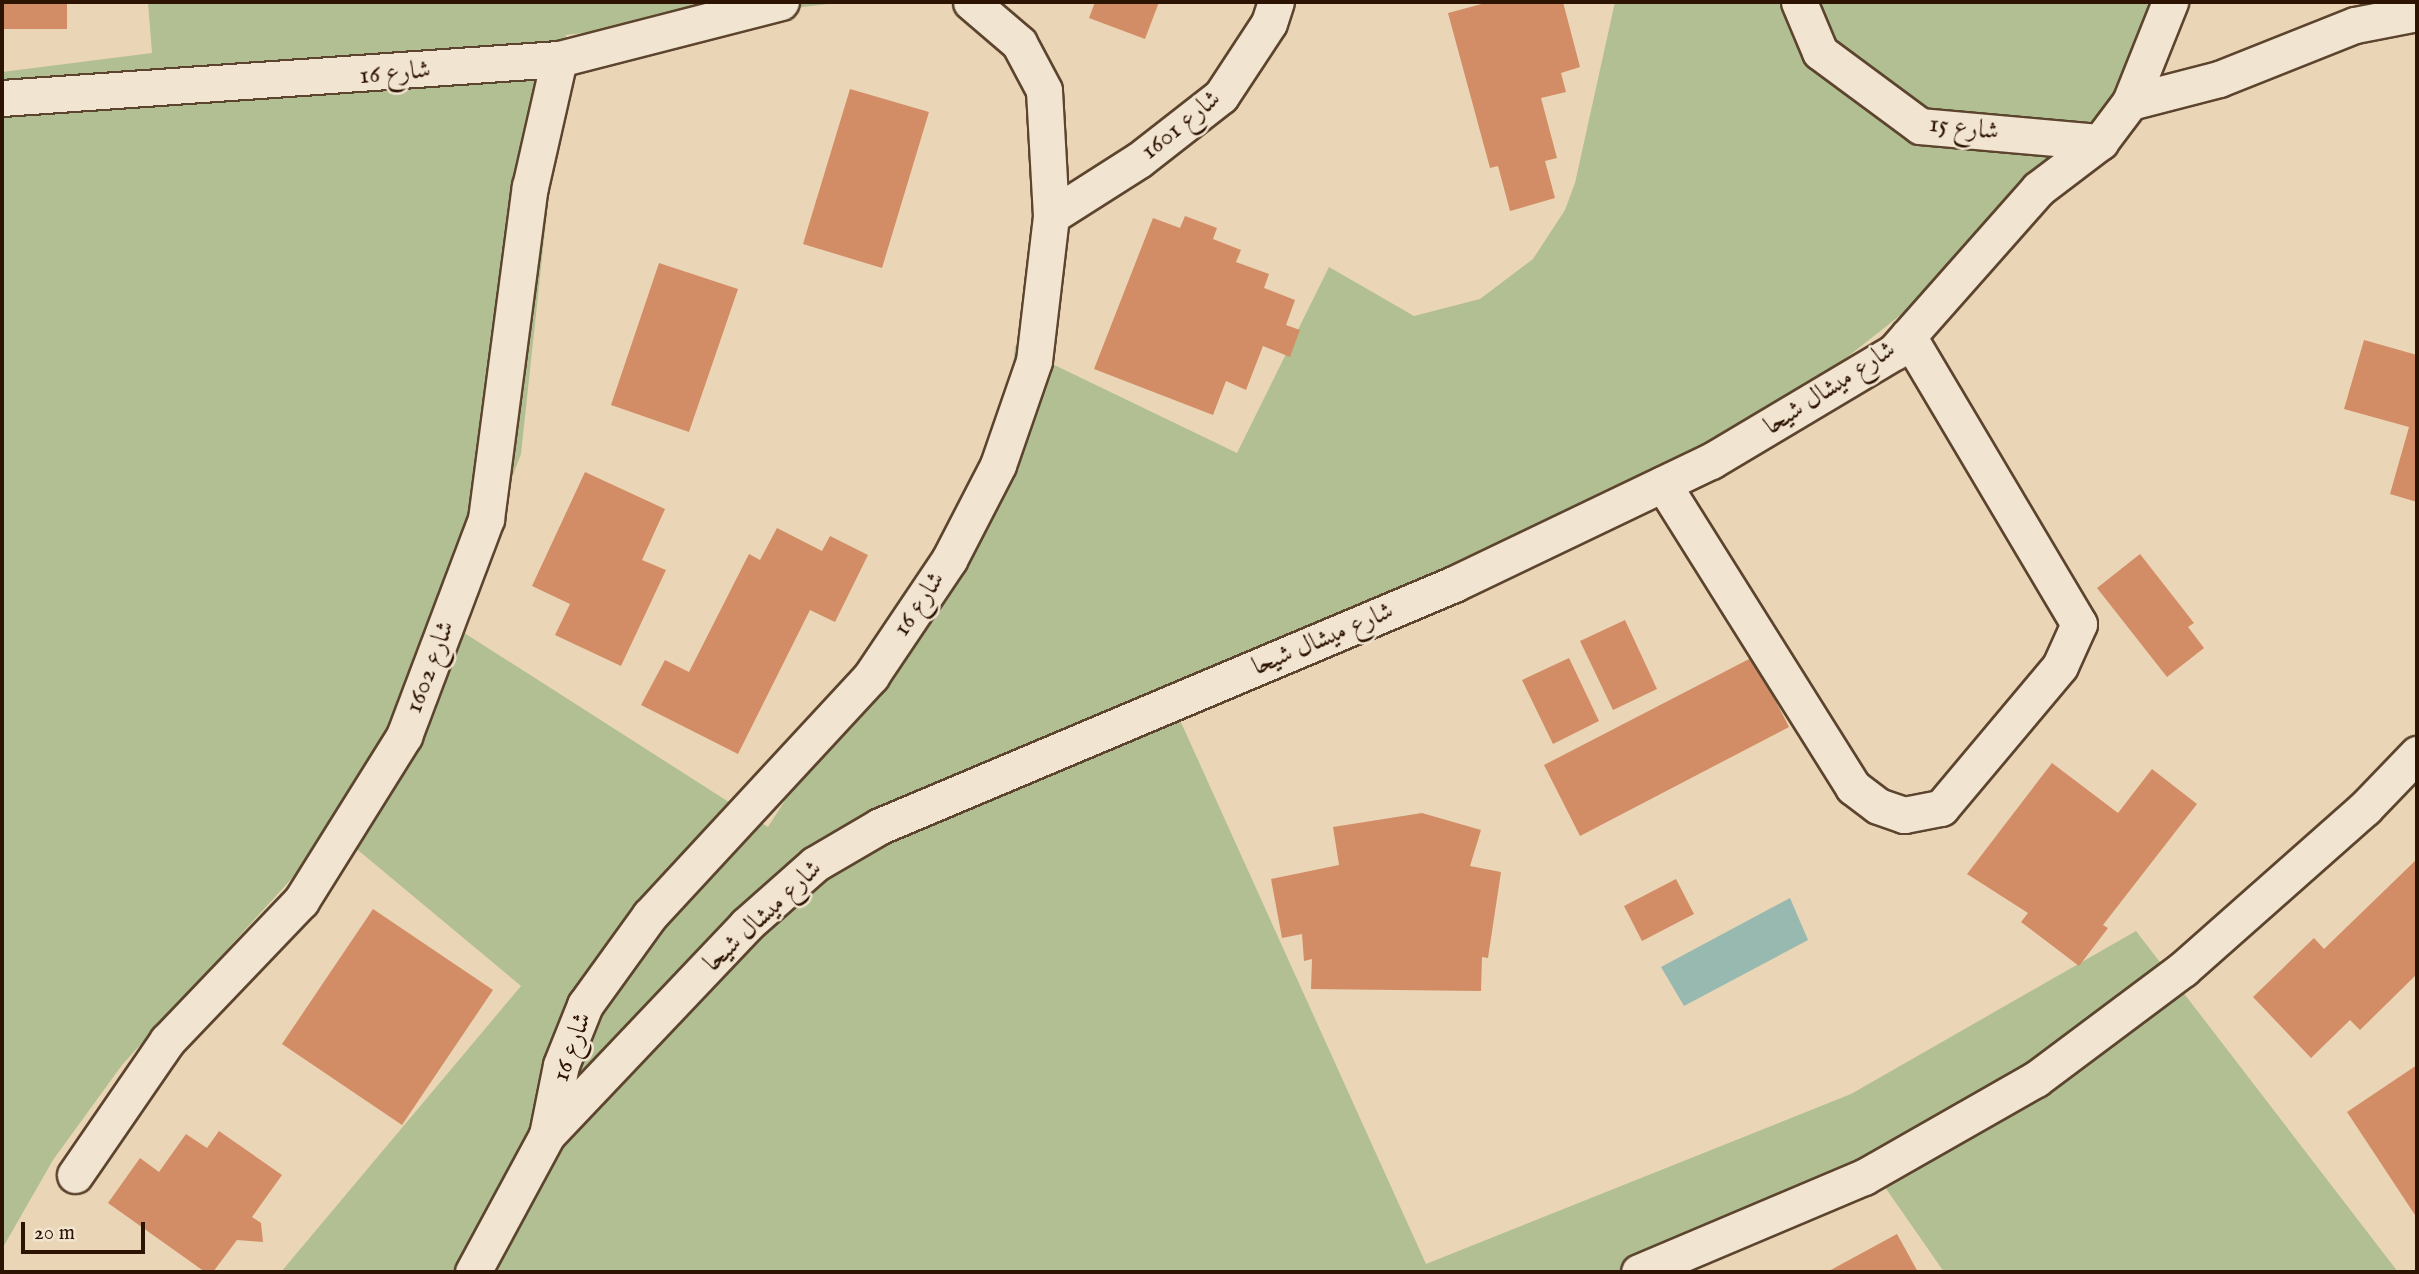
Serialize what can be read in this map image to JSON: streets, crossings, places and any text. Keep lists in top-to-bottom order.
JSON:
{
  "streets": {
    "street": [
      "شارع 16",
      "شارع 1601",
      "شارع 15",
      "شارع ميشال شيحا",
      "شارع 1602"
    ]
  },
  "crossings": [
    ["شارع 16", "شارع 1601"],
    ["شارع 16", "شارع ميشال شيحا"],
    ["شارع 16", "شارع 1602"],
    ["شارع 15", "شارع ميشال شيحا"]
  ],
  "scale_bar": "20 m"
}
